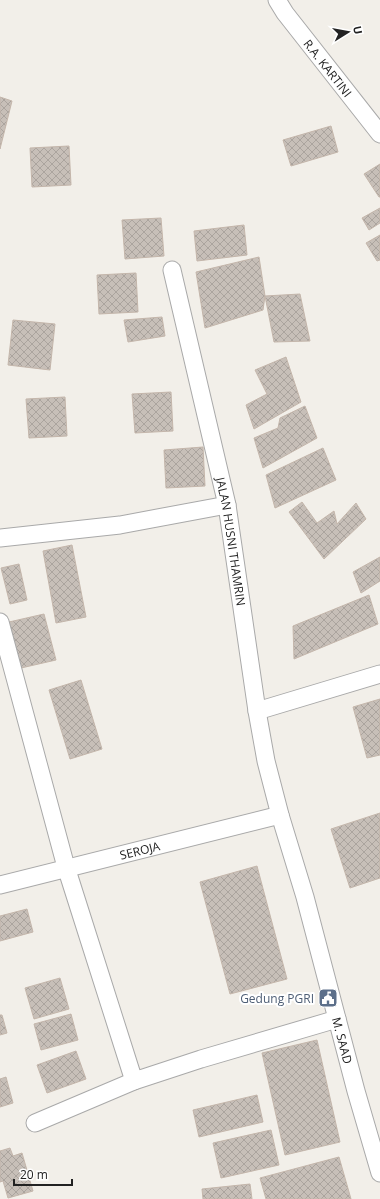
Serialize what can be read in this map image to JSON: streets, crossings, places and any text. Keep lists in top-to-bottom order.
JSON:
{
  "streets": {
    "street": [
      "R.A. KARTINI",
      "JALAN HUSNI THAMRIN",
      "SEROJA",
      "M. SAAD"
    ]
  },
  "crossings": [
    ["JALAN HUSNI THAMRIN", "SEROJA"],
    ["JALAN HUSNI THAMRIN", "M. SAAD"],
    ["SEROJA", "M. SAAD"]
  ],
  "places": {
    "public building": ["Gedung PGRI"]
  },
  "scale_bar": "20 m",
  "north": "right"
}
